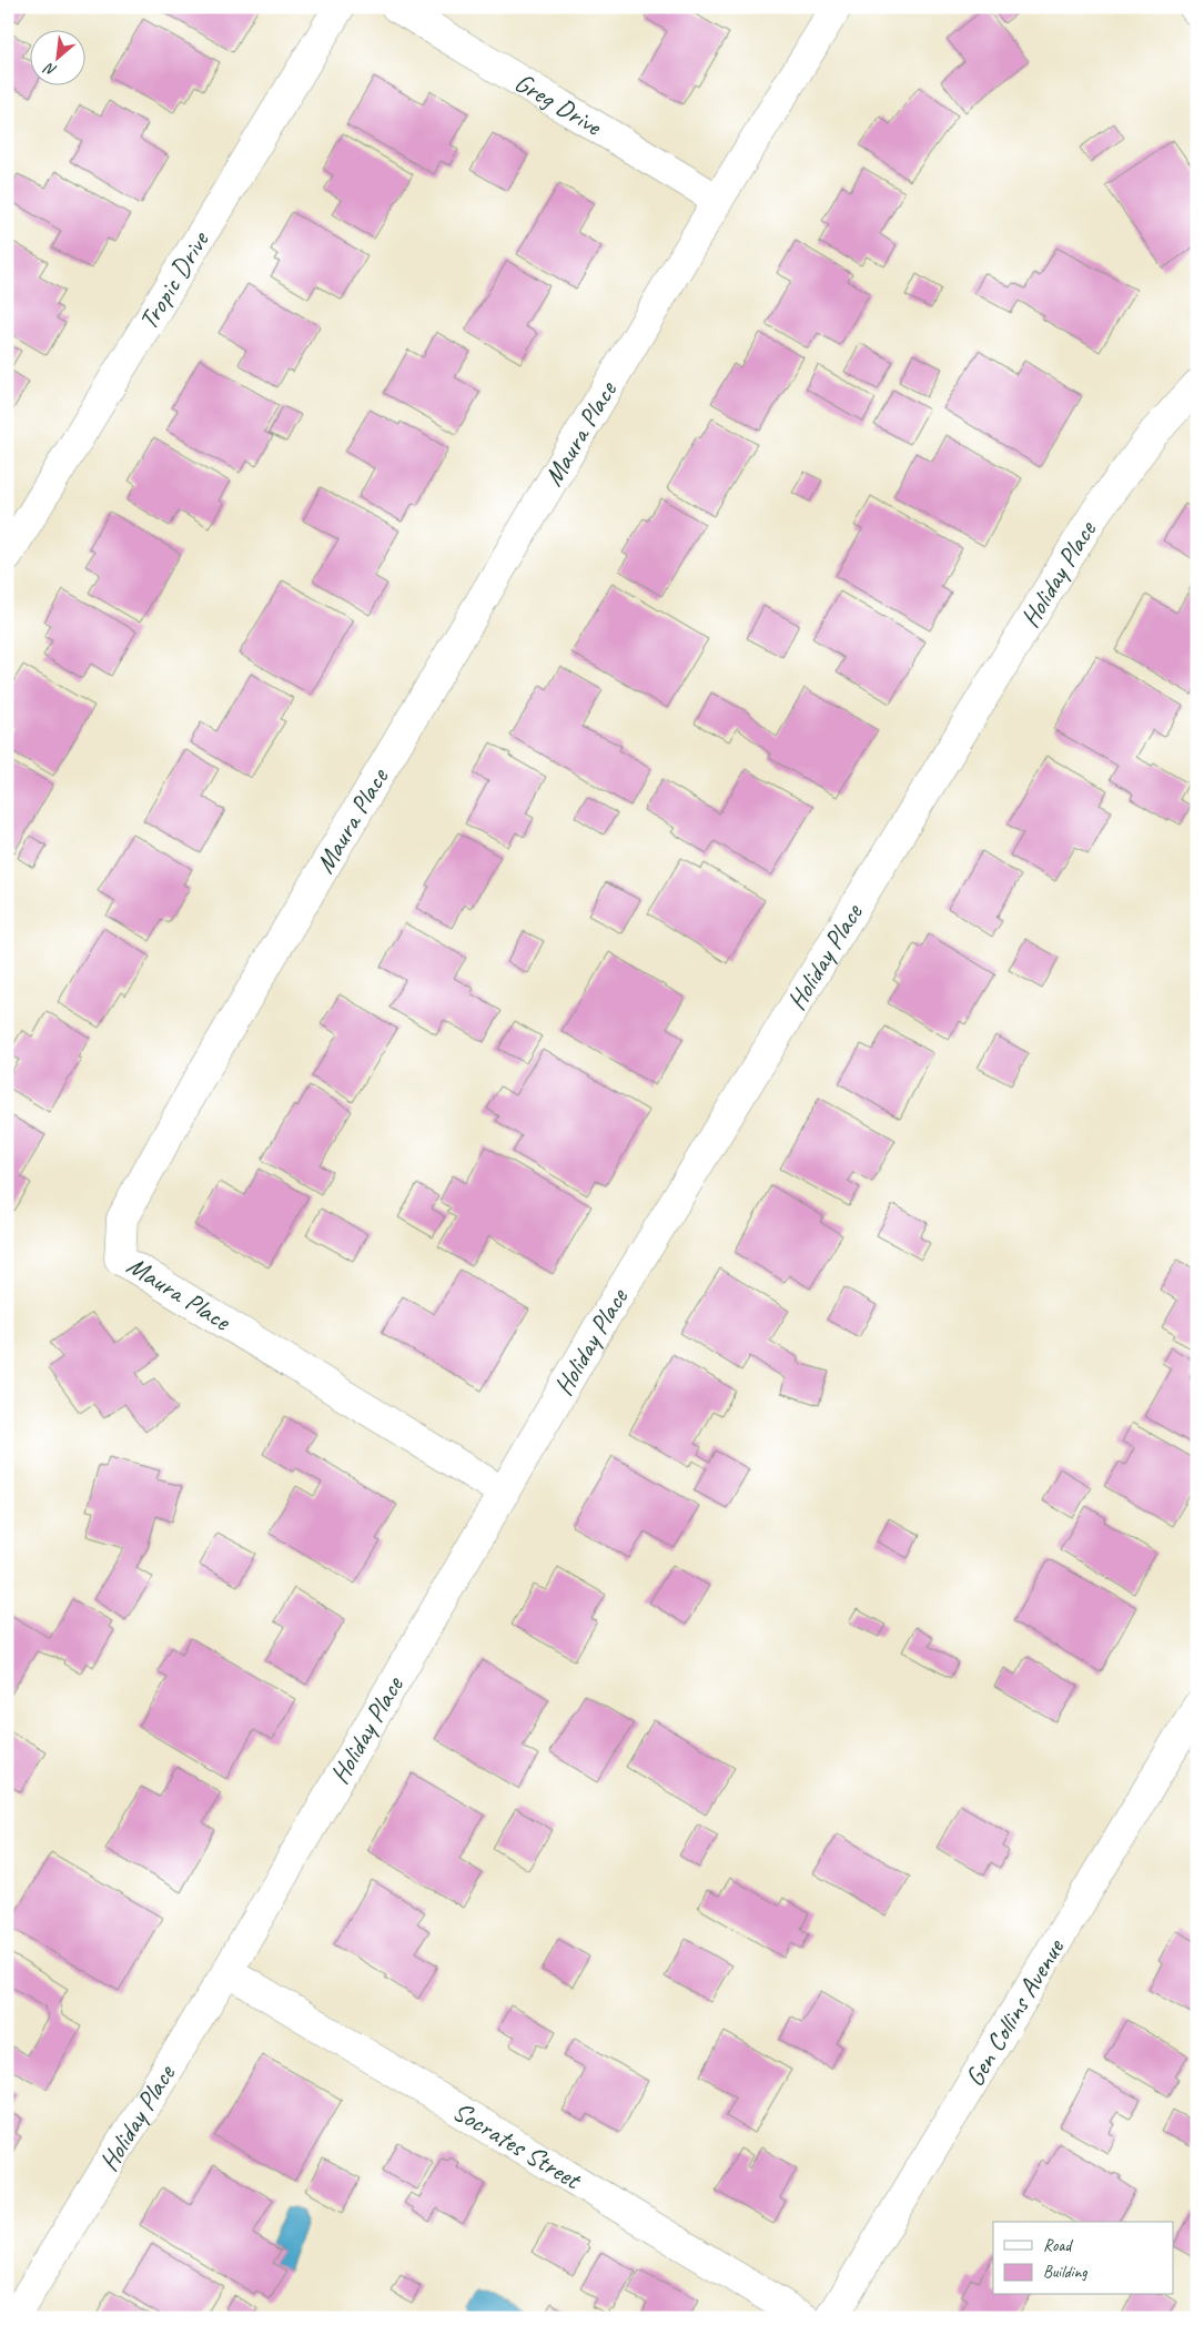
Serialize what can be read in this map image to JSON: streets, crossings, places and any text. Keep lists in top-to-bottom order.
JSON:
{
  "streets": {
    "street": [
      "Greg Drive",
      "Tropic Drive",
      "Maura Place",
      "Holiday Place",
      "Gen Collins Avenue",
      "Socrates Street"
    ]
  },
  "crossings": [
    ["Greg Drive", "Maura Place"],
    ["Maura Place", "Holiday Place"],
    ["Holiday Place", "Socrates Street"]
  ],
  "legend": ["Road", "Building"],
  "north": "bottom left"
}
